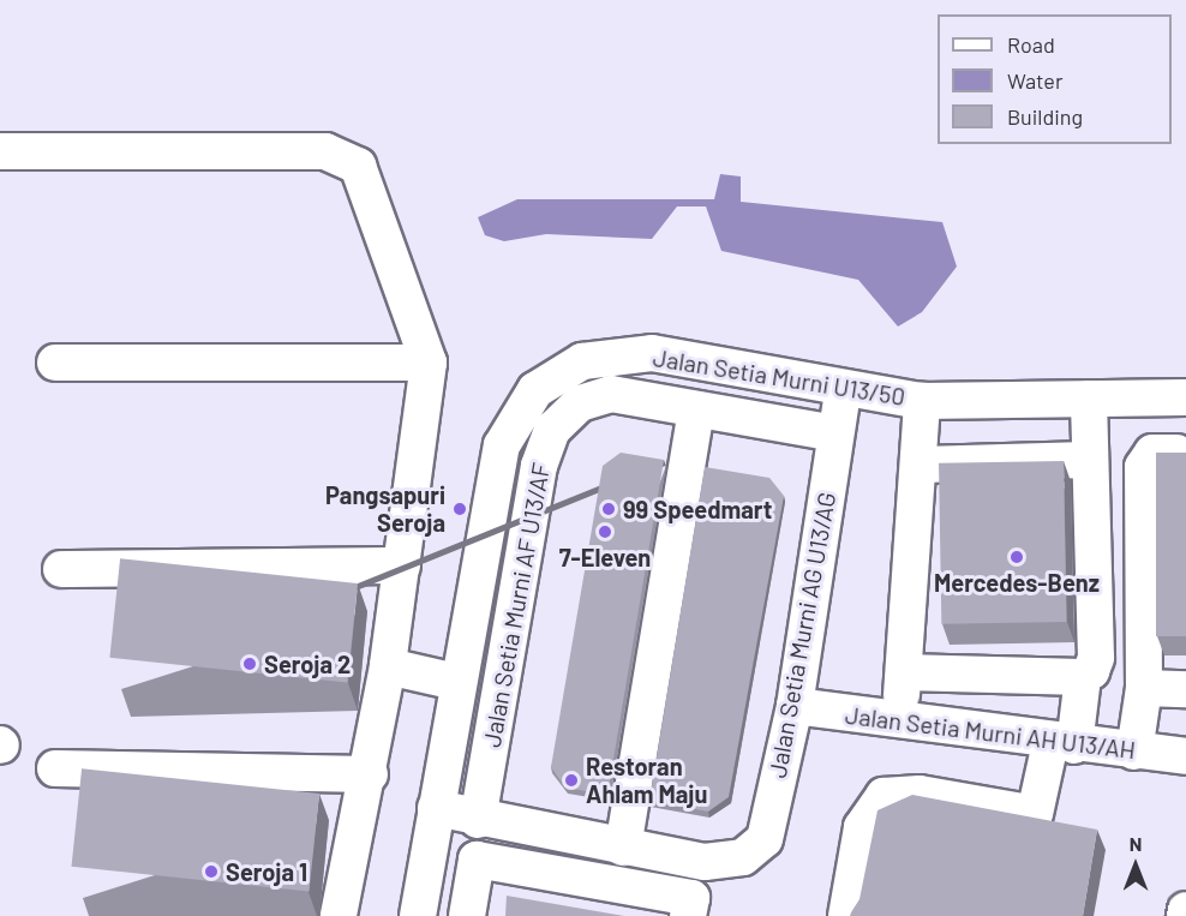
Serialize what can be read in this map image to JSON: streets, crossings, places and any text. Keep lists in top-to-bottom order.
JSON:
{
  "streets": {
    "street": [
      "Jalan Setia Murni U13/50",
      "Jalan Setia Murni AF U13/AF",
      "Jalan Setia Murni AG U13/AG",
      "Jalan Setia Murni AH U13/AH"
    ]
  },
  "crossings": [
    ["Jalan Setia Murni U13/50", "Jalan Setia Murni AG U13/AG"],
    ["Jalan Setia Murni AF U13/AF", "Jalan Setia Murni AG U13/AG"],
    ["Jalan Setia Murni AG U13/AG", "Jalan Setia Murni AH U13/AH"]
  ],
  "places": [
    "Pangsapuri Seroja",
    "99 Speedmart",
    "7-Eleven",
    "Mercedes-Benz",
    "Seroja 2",
    "Restoran Ahlam Maju",
    "Seroja 1"
  ],
  "legend": ["Road", "Water", "Building"],
  "north": "top"
}
